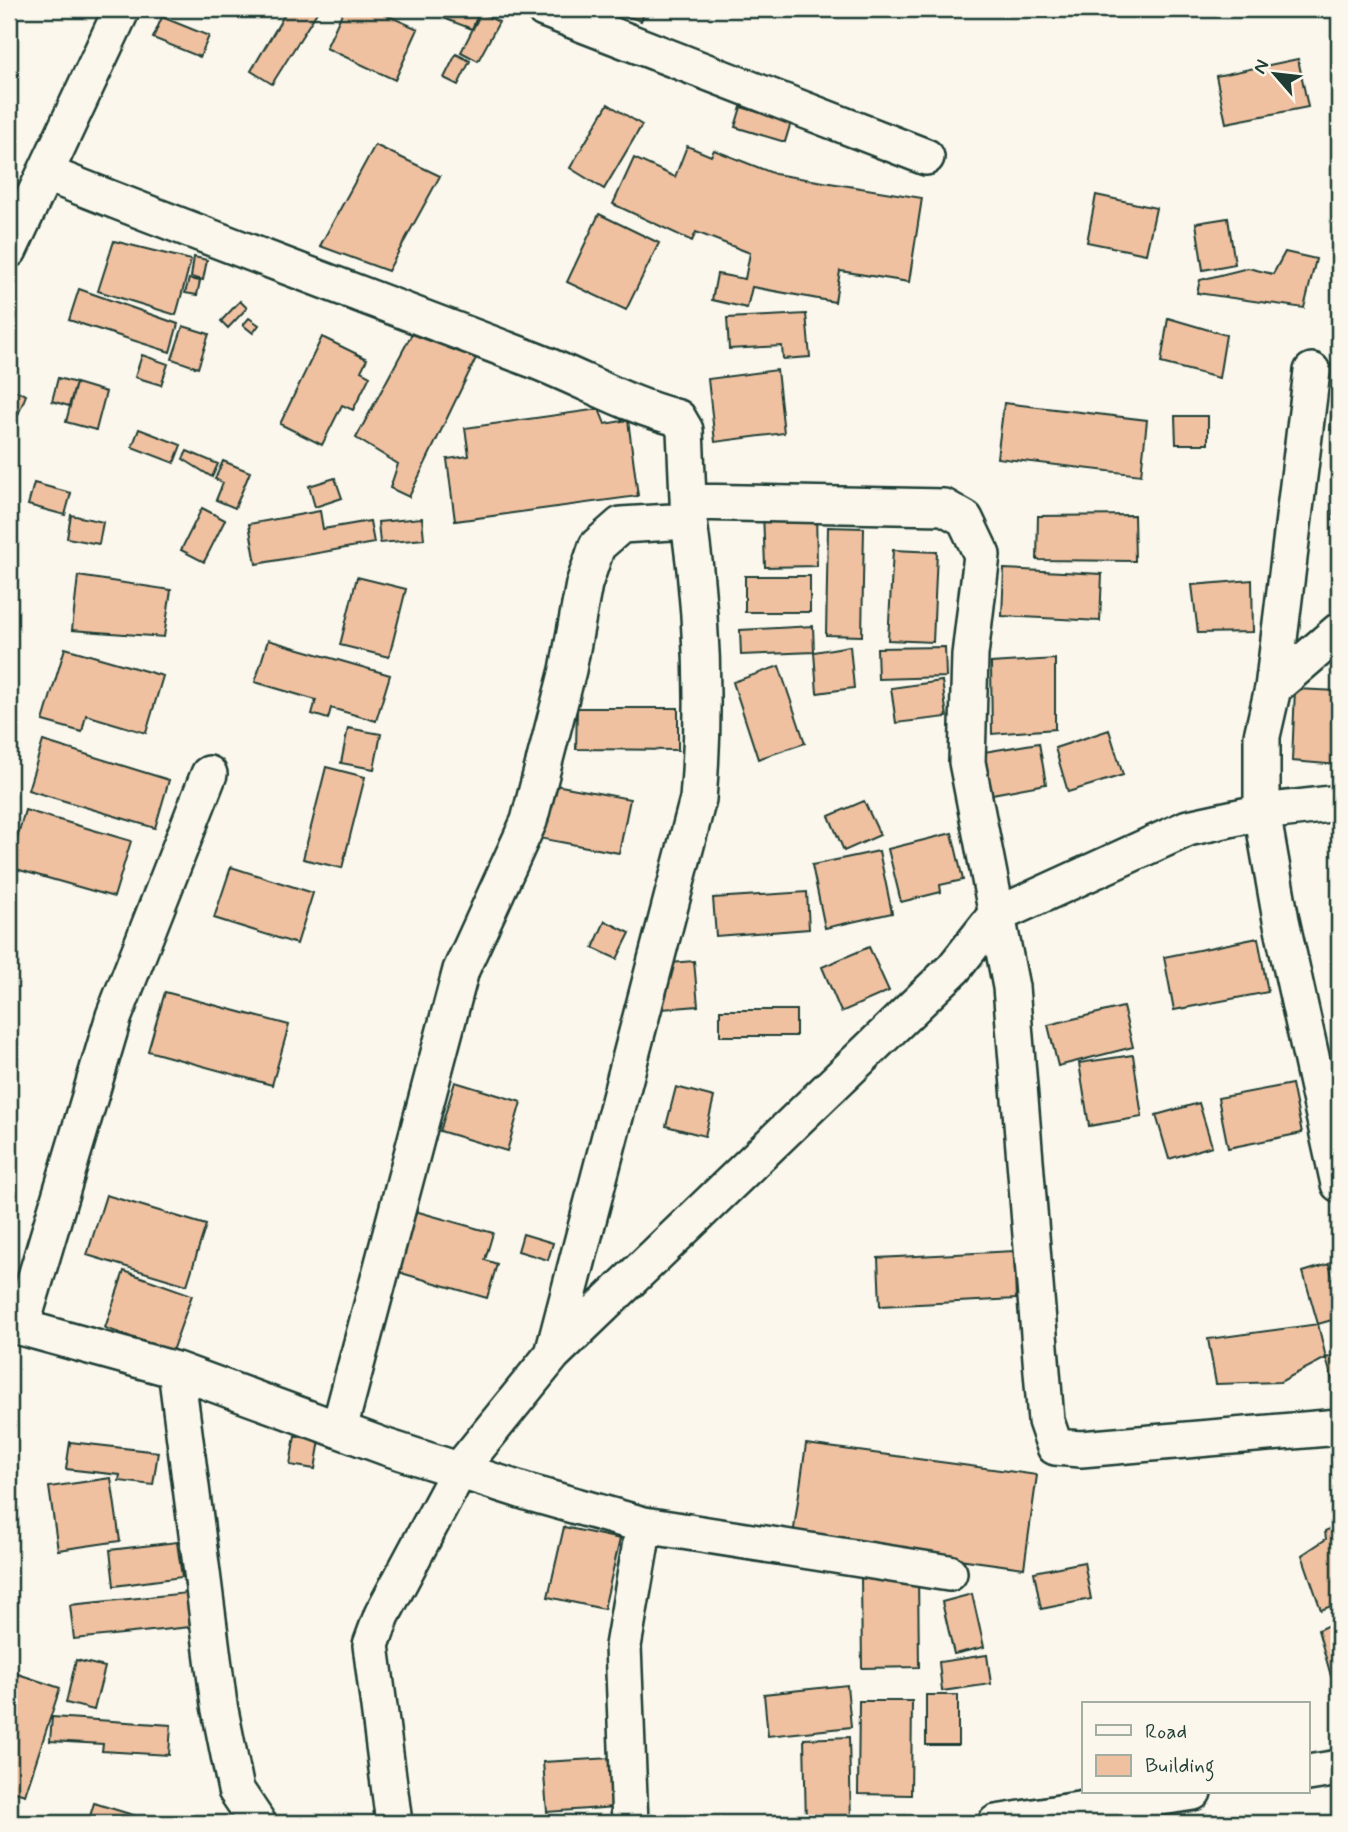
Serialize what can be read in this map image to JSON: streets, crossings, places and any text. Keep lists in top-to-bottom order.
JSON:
{
  "legend": ["Road", "Building"],
  "north": "top left"
}
